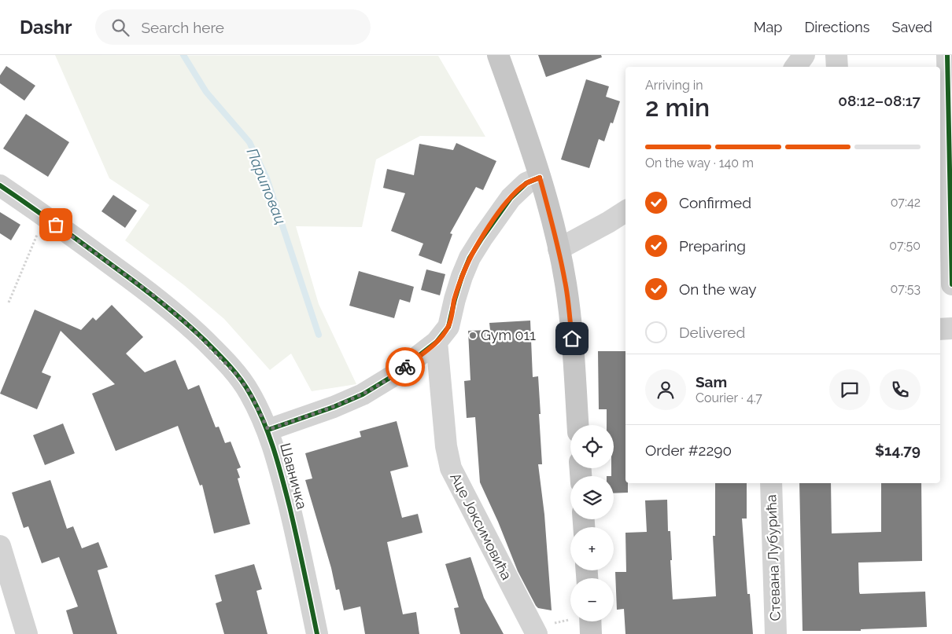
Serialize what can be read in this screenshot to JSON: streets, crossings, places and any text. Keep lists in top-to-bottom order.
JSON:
{
  "streets": {
    "street": ["Шавничка", "Аце Јоксимовића", "Стевана Лубурића"]
  },
  "water": ["Париповац"],
  "places": ["Gym 011"],
  "page": {
    "header": "Dashr",
    "search": "Search here",
    "nav": ["Map", "Directions", "Saved"],
    "heading": ["2 min", "Arriving in", "08:12–08:17"],
    "panel": [
      "Sam",
      "Courier · 4.7",
      "Order #2290",
      "$14.79"
    ],
    "bar": "On the way · 140 m",
    "list": [
      ["Confirmed", "07:42"],
      ["Preparing", "07:50"],
      ["On the way", "07:53"],
      "Delivered"
    ],
    "map_buttons": ["+", "−"]
  }
}
